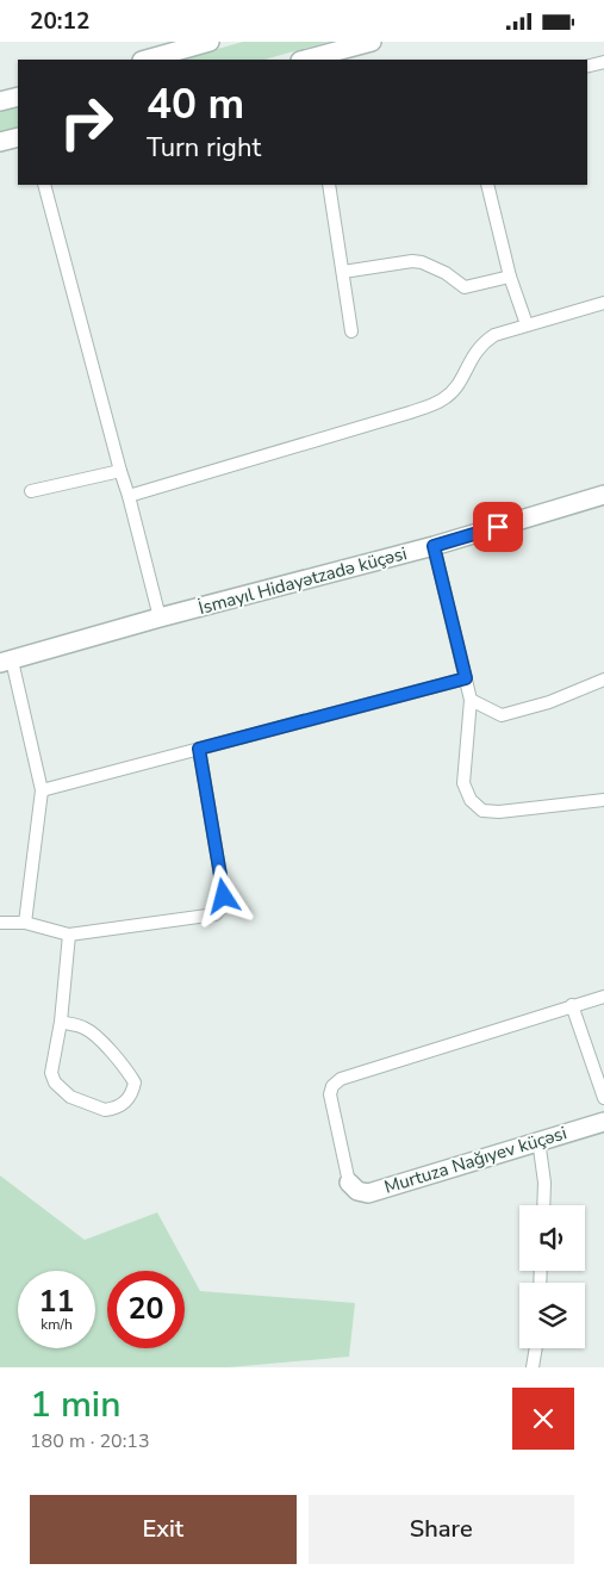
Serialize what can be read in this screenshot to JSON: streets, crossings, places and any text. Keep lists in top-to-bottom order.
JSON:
{
  "streets": {
    "street": ["İsmayıl Hidayətzadə küçəsi", "Murtuza Nağıyev küçəsi"]
  },
  "page": {
    "status": "20:12",
    "turn": ["40 m", "Turn right"],
    "speed": "11 km/h",
    "limit": "20",
    "heading": ["1 min", "180 m · 20:13"],
    "buttons": ["Exit", "Share"]
  }
}
